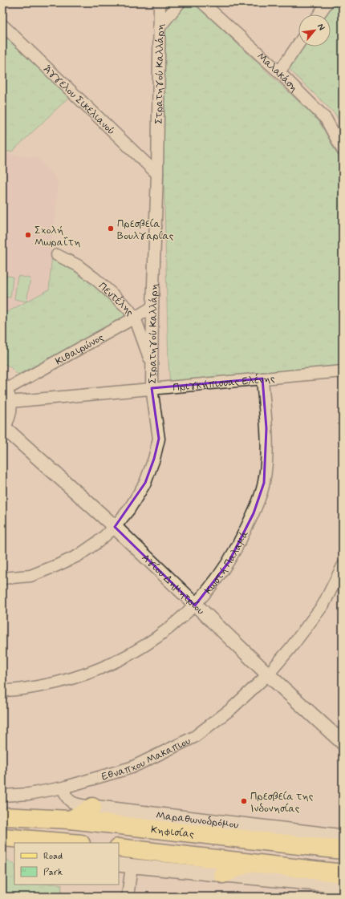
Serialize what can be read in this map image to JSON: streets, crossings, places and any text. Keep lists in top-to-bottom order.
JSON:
{
  "streets": {
    "main road": ["Κηφισίας"],
    "street": [
      "Μαλακάση",
      "Στρατηγού Καλλάρη",
      "Άγγελου Σικελιανού",
      "Πεντέλης",
      "Κιθαιρώνος",
      "Πριγκήπισσας Ελένης",
      "Κωστή Παλαμά",
      "Αγίου Δημητρίου",
      "Εθναπχου Μακαπιου",
      "Μαραθωνοδρόμου"
    ]
  },
  "crossings": [
    ["Στρατηγού Καλλάρη", "Άγγελου Σικελιανού"],
    ["Στρατηγού Καλλάρη", "Πεντέλης"],
    ["Στρατηγού Καλλάρη", "Κιθαιρώνος"],
    ["Στρατηγού Καλλάρη", "Πριγκήπισσας Ελένης"],
    ["Στρατηγού Καλλάρη", "Αγίου Δημητρίου"],
    ["Πεντέλης", "Κιθαιρώνος"],
    ["Κιθαιρώνος", "Πριγκήπισσας Ελένης"],
    ["Πριγκήπισσας Ελένης", "Κωστή Παλαμά"],
    ["Κωστή Παλαμά", "Αγίου Δημητρίου"],
    ["Αγίου Δημητρίου", "Εθναπχου Μακαπιου"],
    ["Εθναπχου Μακαπιου", "Μαραθωνοδρόμου"]
  ],
  "places": ["Πρεσβεία Βουλγαρίας", "Σχολή Μωραΐτη", "Πρεσβεία της Ινδονησίας"],
  "legend": ["Road", "Park"],
  "north": "top right"
}
